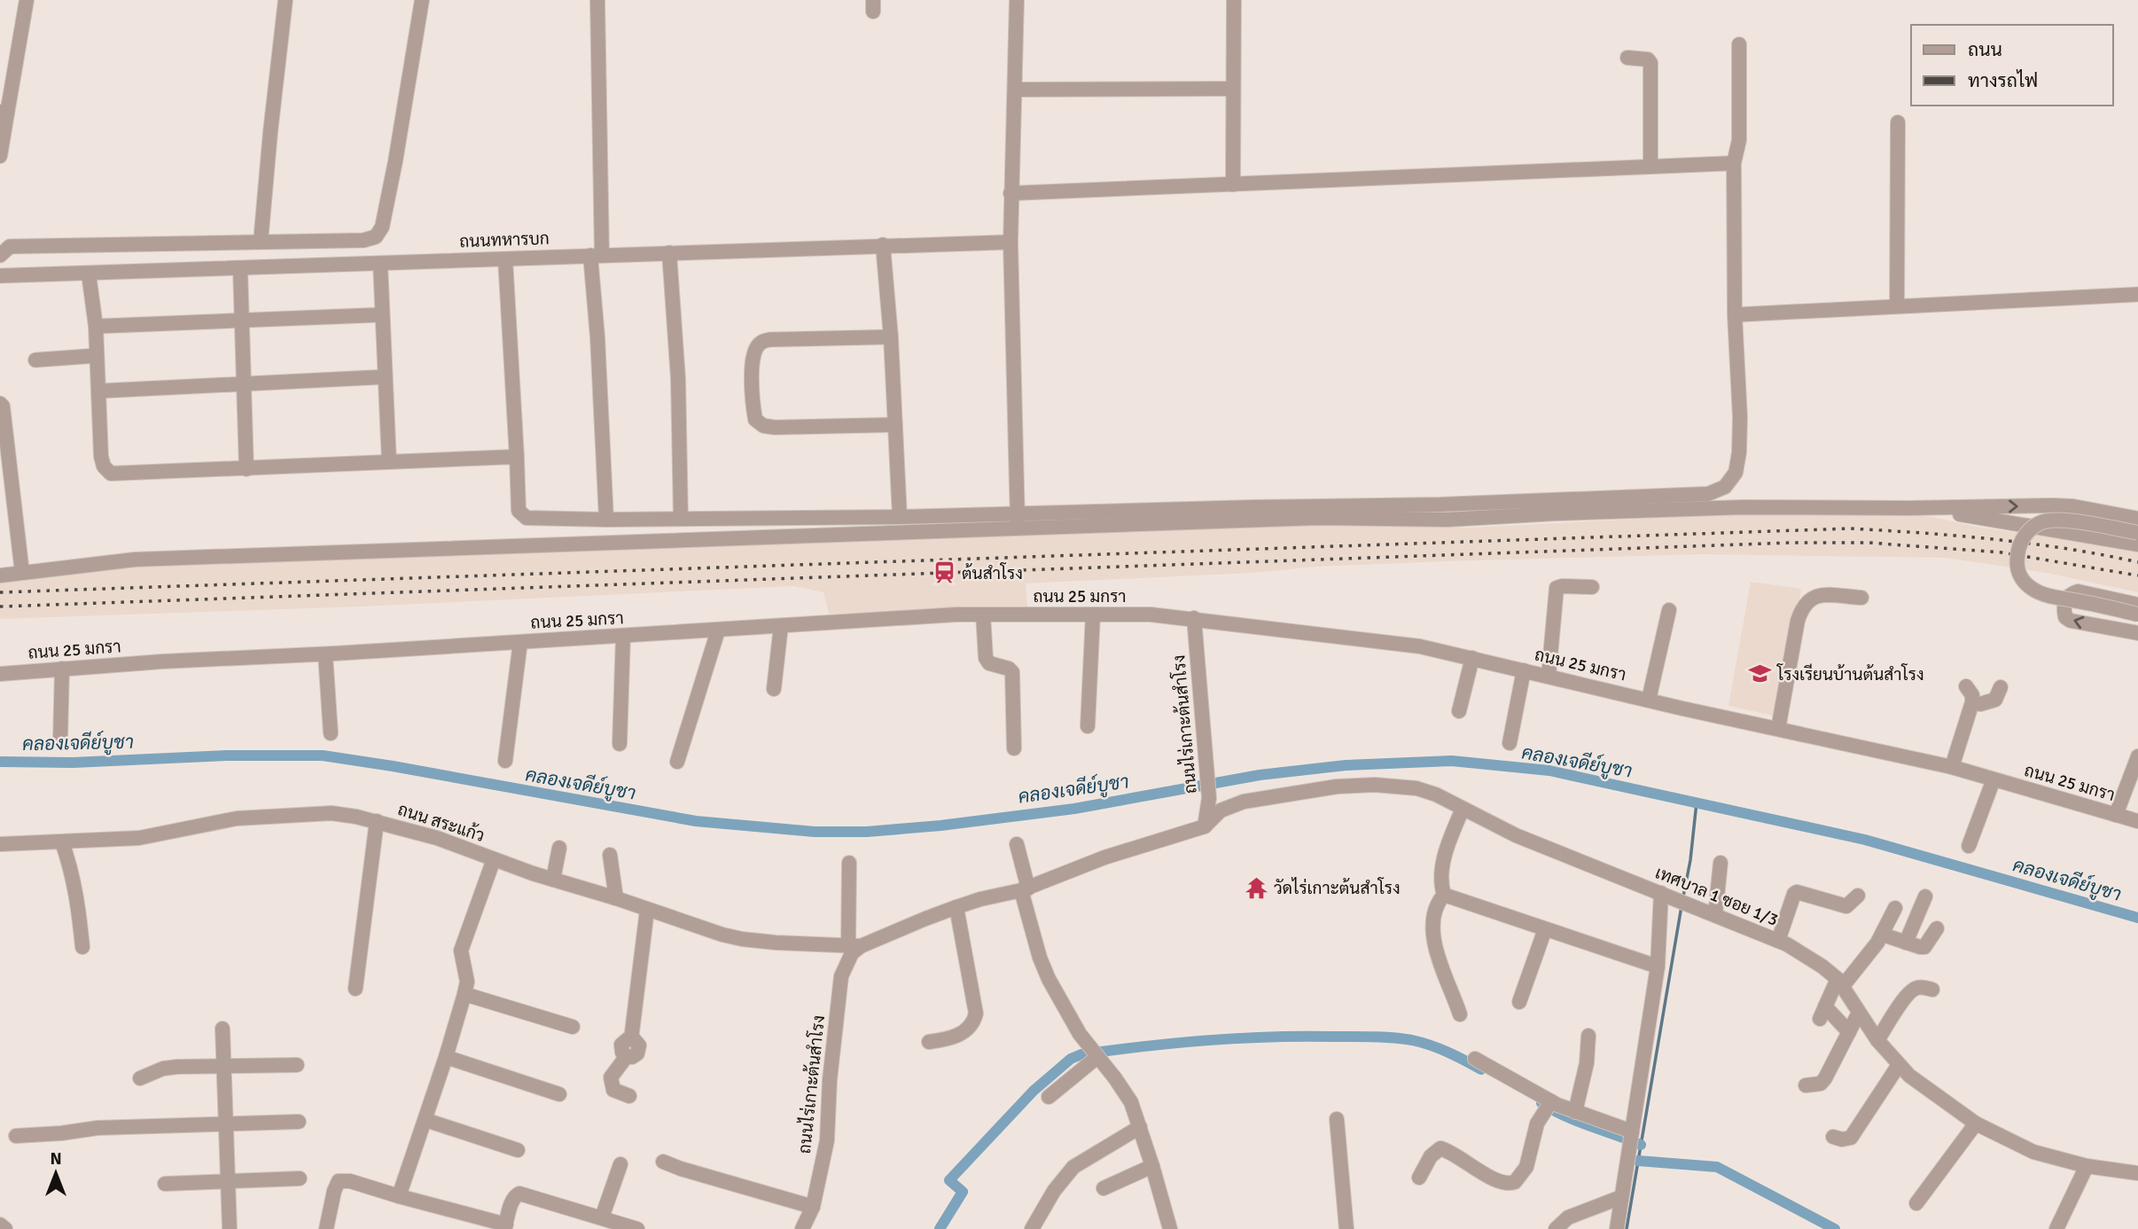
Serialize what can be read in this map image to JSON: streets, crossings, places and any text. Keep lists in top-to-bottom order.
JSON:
{
  "streets": {
    "street": [
      "ถนนทหารบก",
      "ถนน 25 มกรา",
      "ถนนไร่เกาะต้นสำโรง",
      "ถนน สระแก้ว",
      "เทศบาล 1 ซอย 1/3"
    ]
  },
  "crossings": [
    ["ถนน 25 มกรา", "ถนนไร่เกาะต้นสำโรง"],
    ["ถนนไร่เกาะต้นสำโรง", "ถนน สระแก้ว"],
    ["ถนนไร่เกาะต้นสำโรง", "เทศบาล 1 ซอย 1/3"]
  ],
  "water": ["คลองเจดีย์บูชา"],
  "places": {
    "station": ["ต้นสำโรง"],
    "school or university": ["โรงเรียนบ้านต้นสำโรง"],
    "temple": ["วัดไร่เกาะต้นสำโรง"]
  },
  "legend": ["ถนน", "ทางรถไฟ"],
  "north": "top"
}
